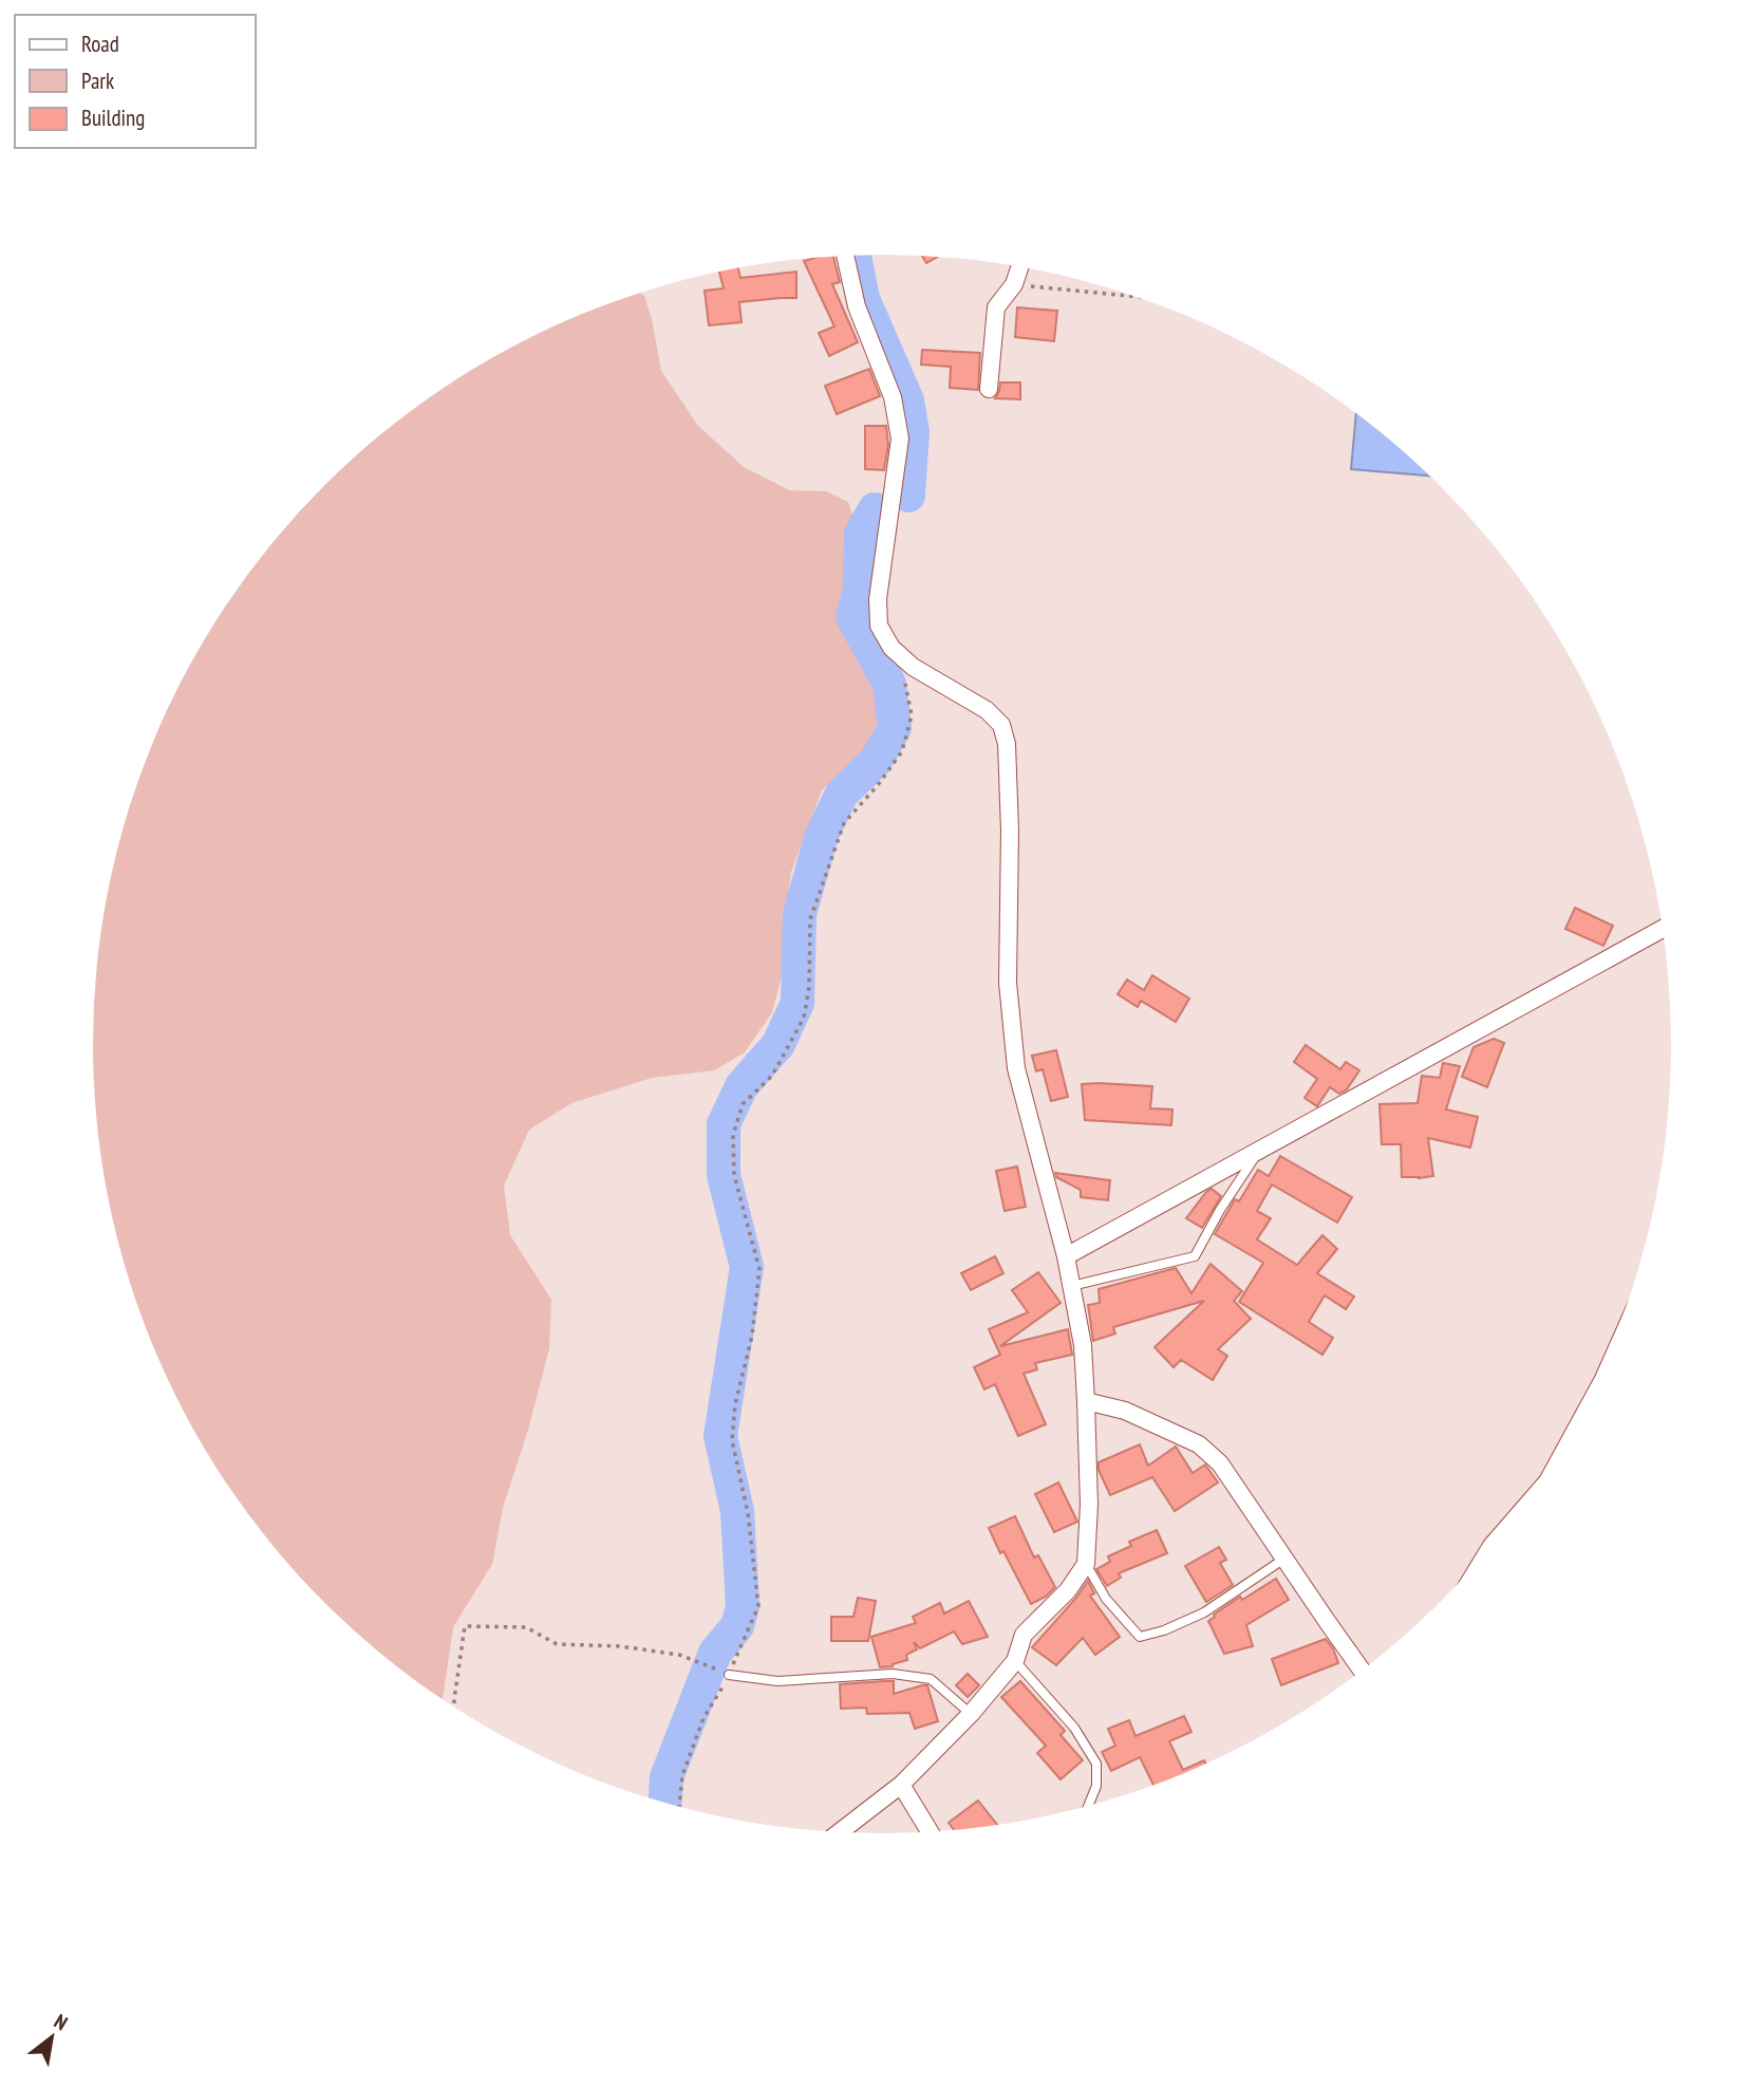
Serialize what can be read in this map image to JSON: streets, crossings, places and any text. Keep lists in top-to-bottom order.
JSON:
{
  "legend": ["Road", "Park", "Building"],
  "north": "top right"
}
